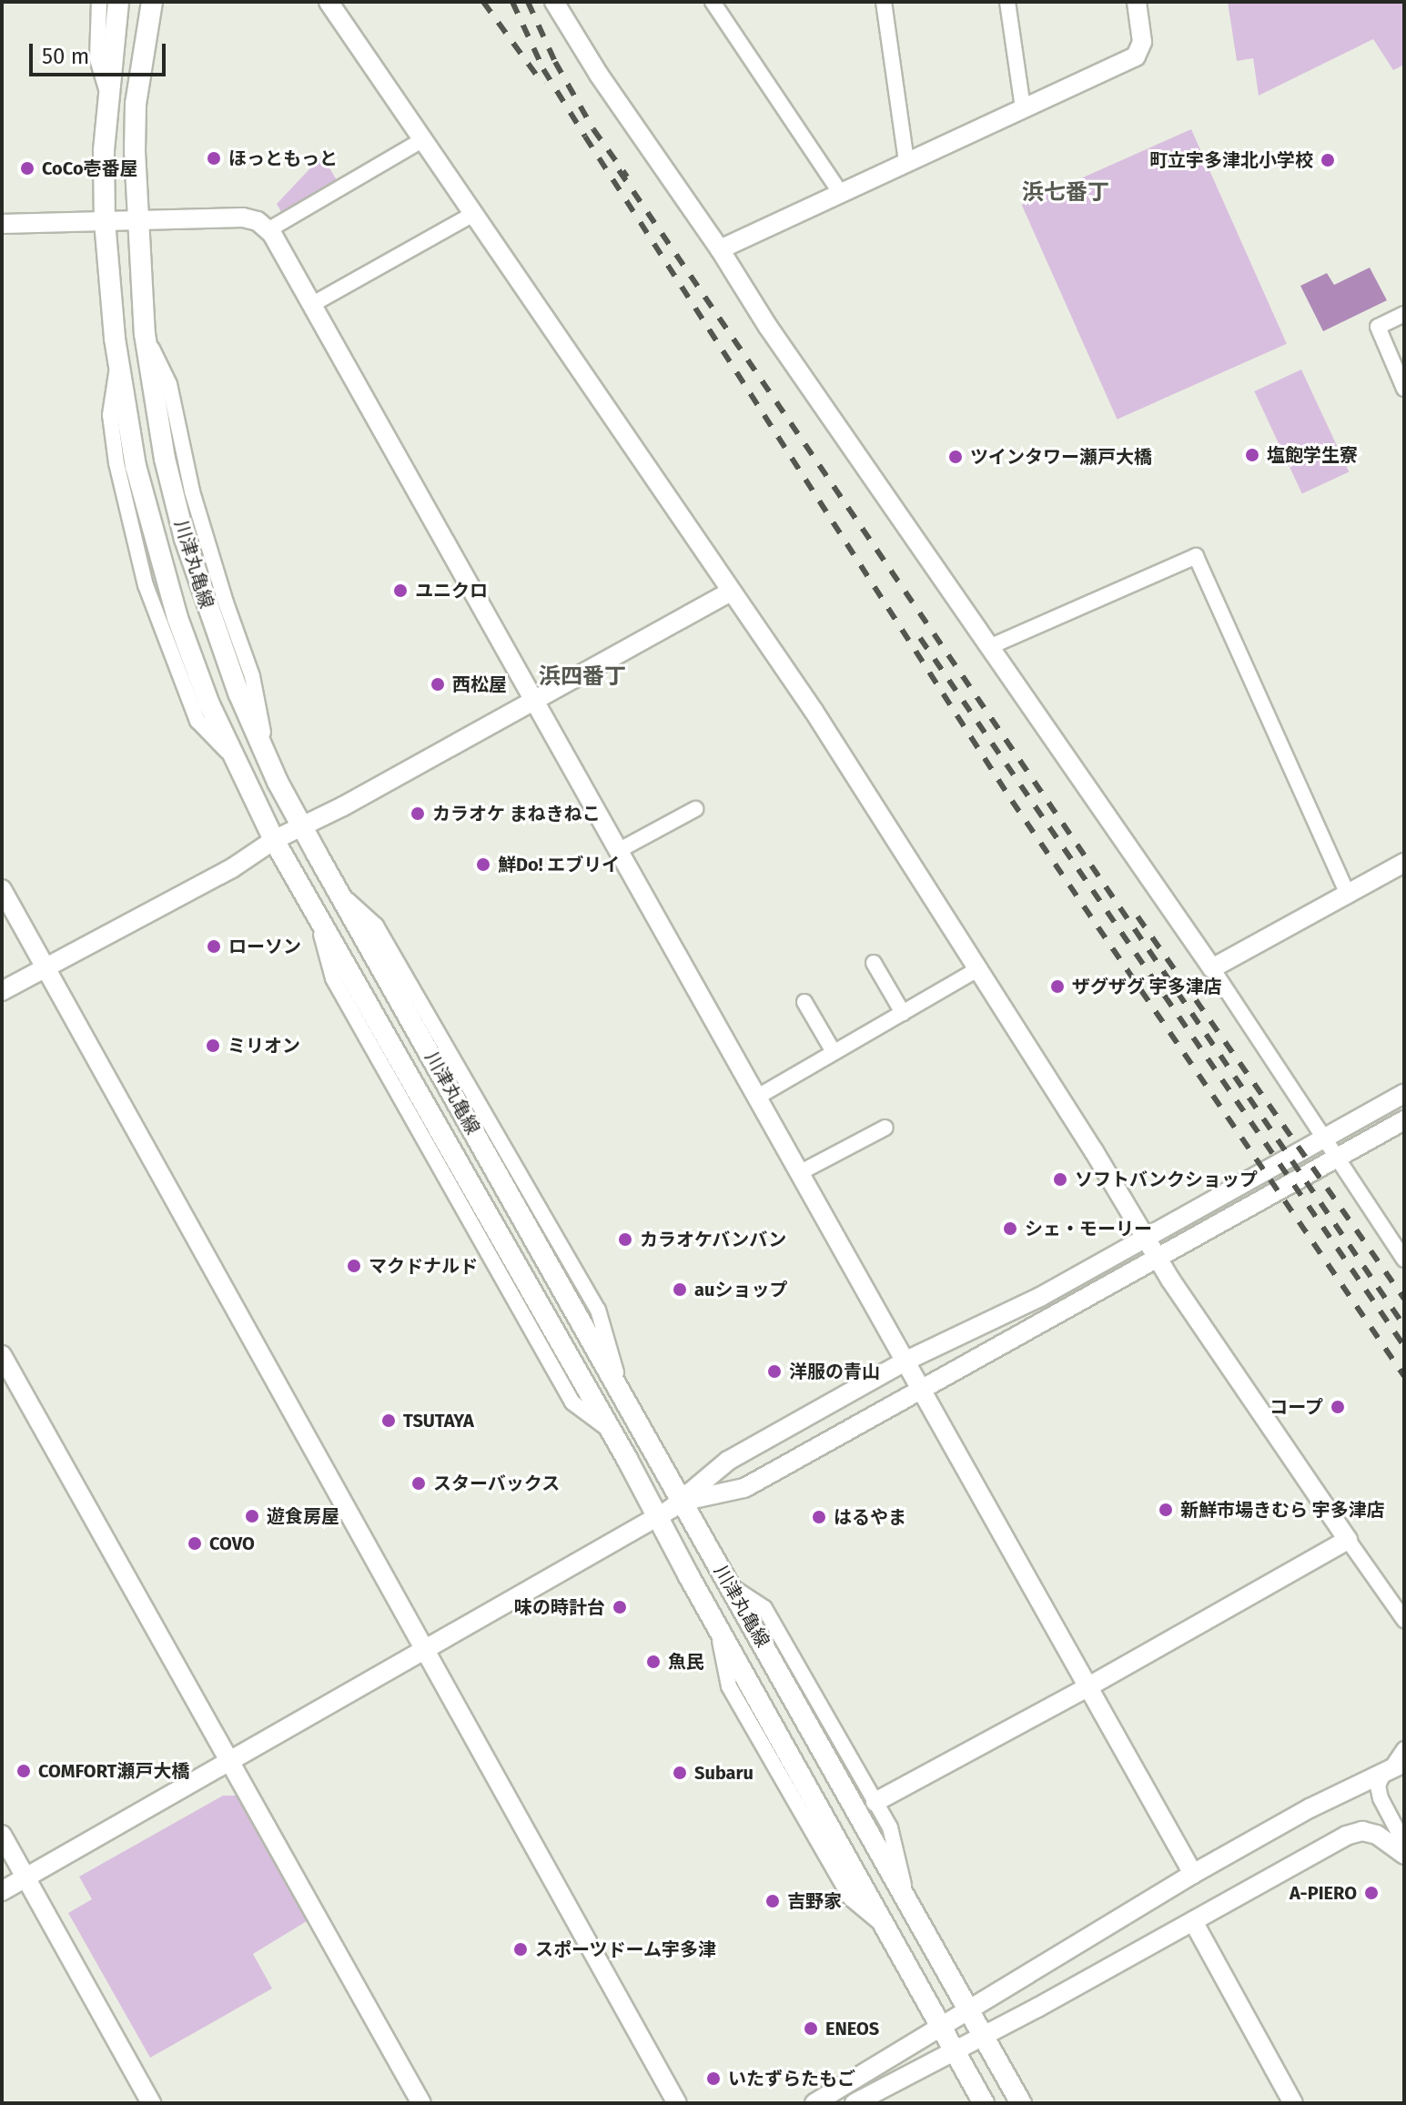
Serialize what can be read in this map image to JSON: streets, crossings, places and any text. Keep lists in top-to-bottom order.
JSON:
{
  "streets": {
    "main road": ["川津丸亀線"]
  },
  "districts": ["浜七番丁", "浜四番丁"],
  "places": [
    "ほっともっと",
    "町立宇多津北小学校",
    "CoCo壱番屋",
    "塩飽学生寮",
    "ツインタワー瀬戸大橋",
    "ユニクロ",
    "西松屋",
    "カラオケ まねきねこ",
    "鮮Do! エブリイ",
    "ローソン",
    "ザグザグ 宇多津店",
    "ミリオン",
    "ソフトバンクショップ",
    "シェ・モーリー",
    "カラオケバンバン",
    "マクドナルド",
    "auショップ",
    "洋服の青山",
    "コープ",
    "TSUTAYA",
    "スターバックス",
    "新鮮市場きむら 宇多津店",
    "遊食房屋",
    "はるやま",
    "COVO",
    "味の時計台",
    "魚民",
    "COMFORT瀬戸大橋",
    "Subaru",
    "A-PIERO",
    "吉野家",
    "スポーツドーム宇多津",
    "ENEOS",
    "いたずらたもご"
  ],
  "scale_bar": "50 m"
}
